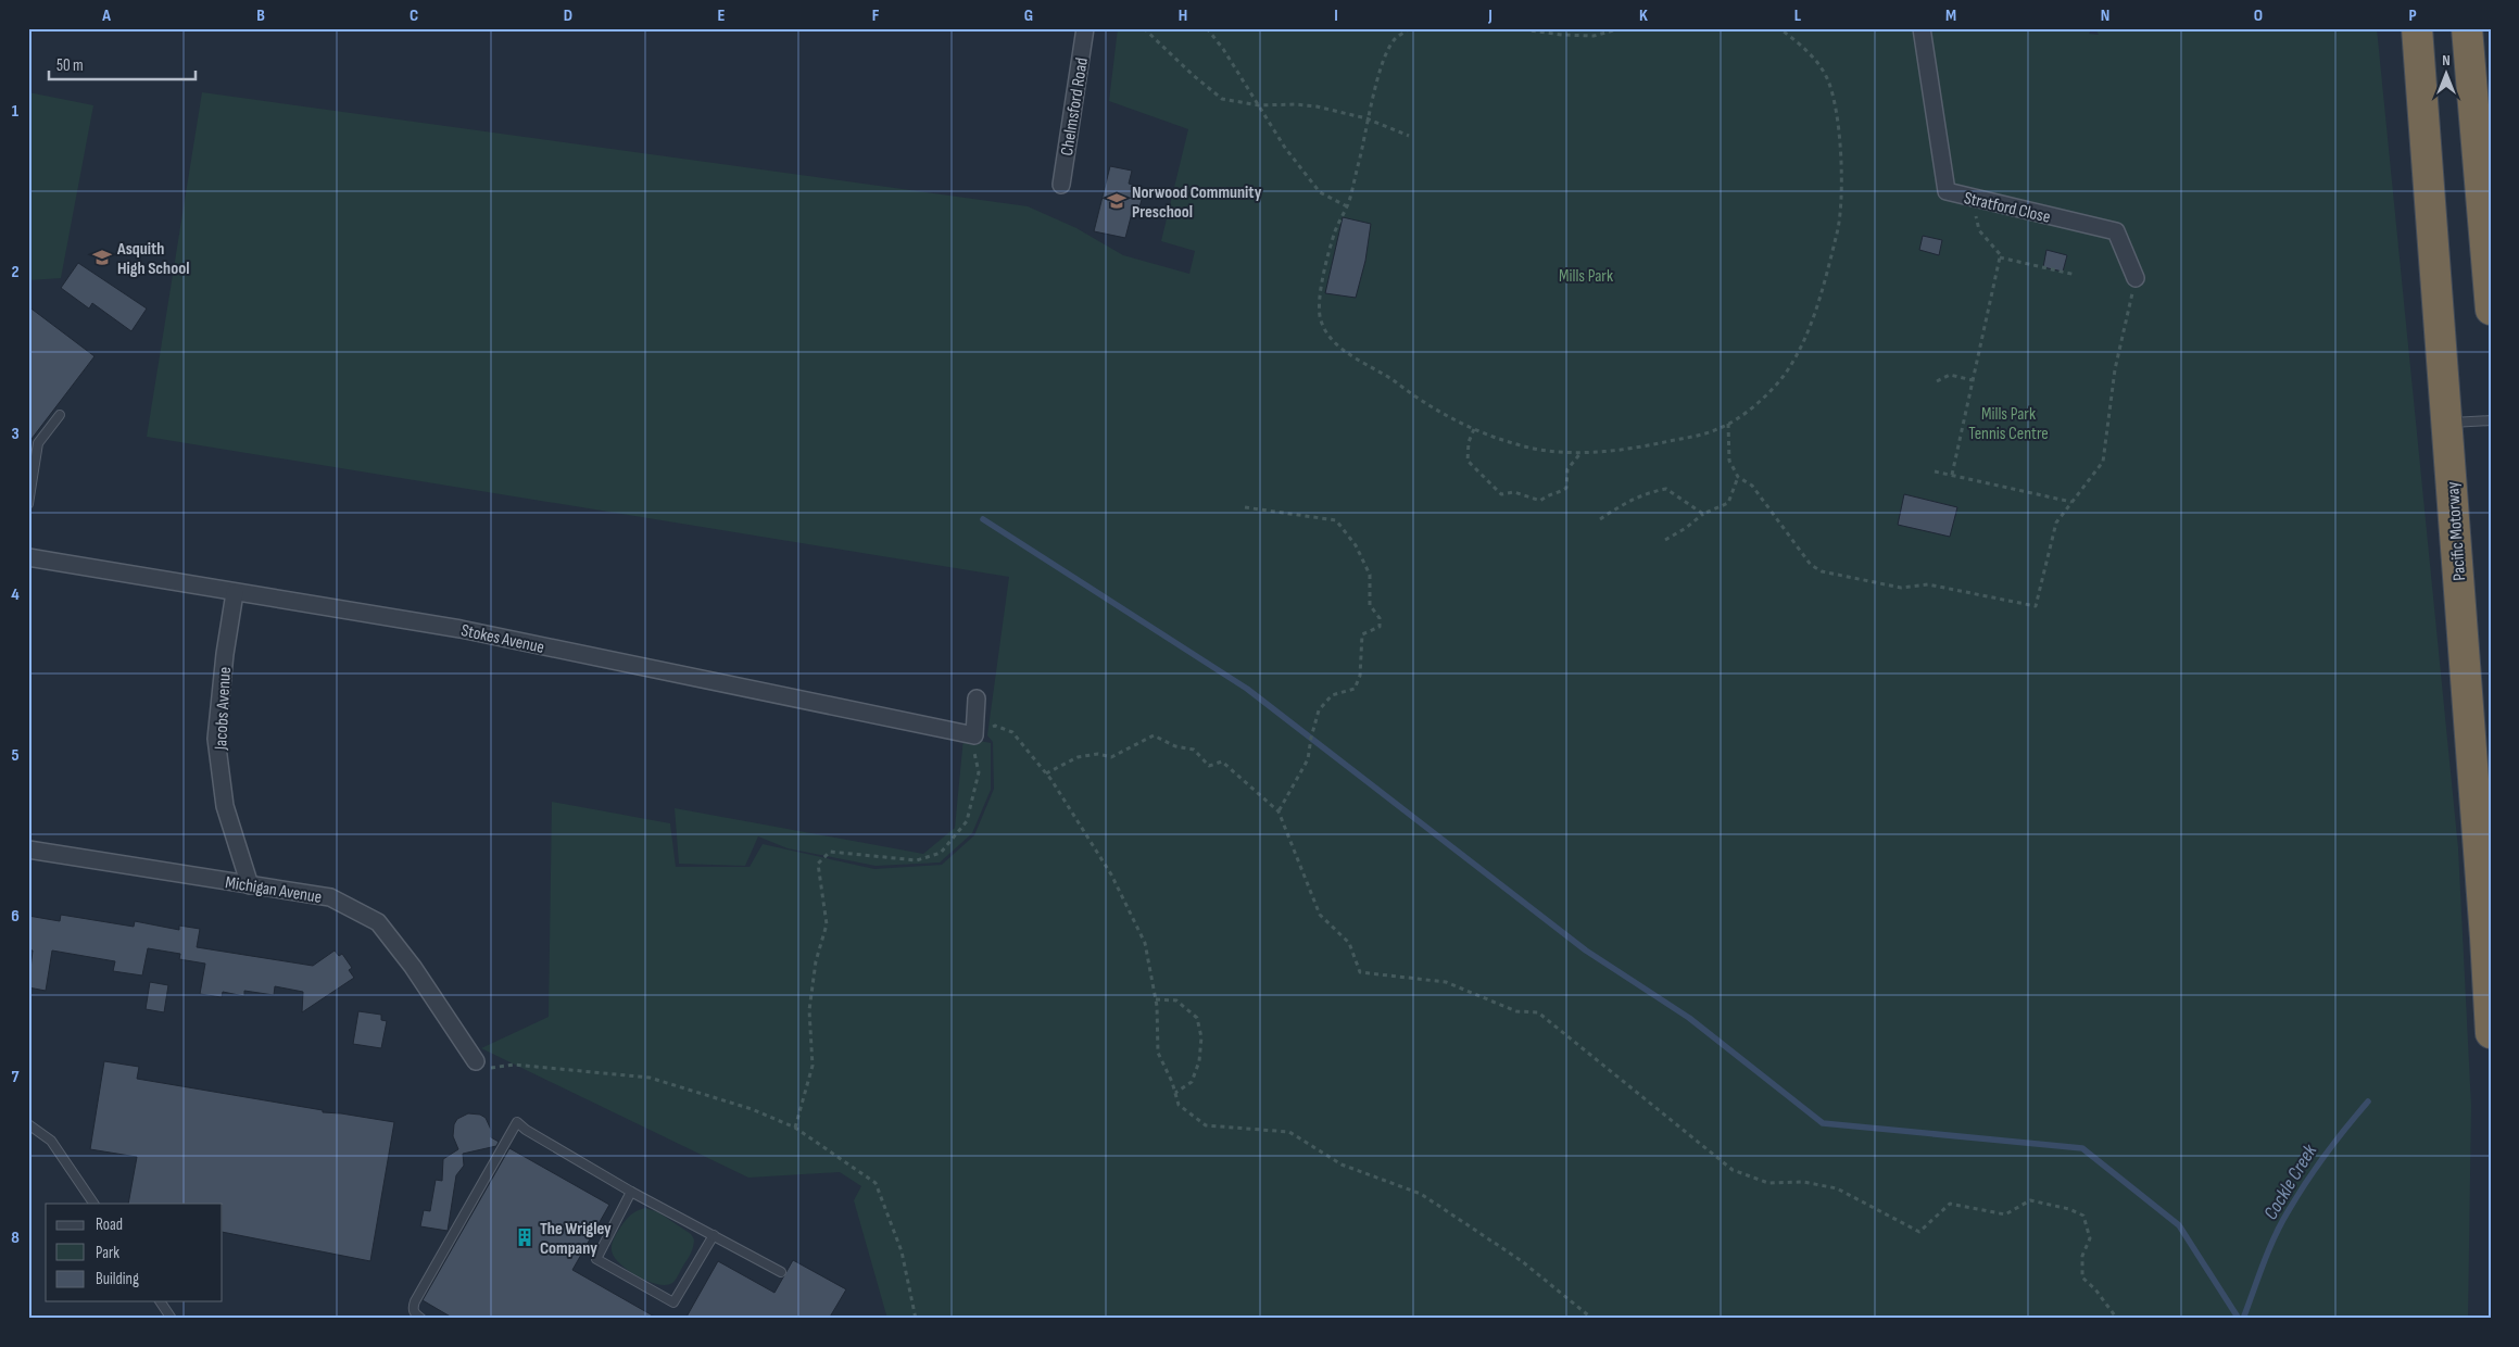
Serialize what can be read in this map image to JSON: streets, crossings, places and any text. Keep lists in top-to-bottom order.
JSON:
{
  "streets": {
    "highway": ["Pacific Motorway"],
    "street": [
      "Chelmsford Road",
      "Stratford Close",
      "Stokes Avenue",
      "Jacobs Avenue",
      "Michigan Avenue"
    ]
  },
  "crossings": [
    ["Stokes Avenue", "Jacobs Avenue"],
    ["Jacobs Avenue", "Michigan Avenue"]
  ],
  "water": ["Cockle Creek"],
  "parks": ["Mills Park", "Mills Park Tennis Centre"],
  "places": {
    "school or university": ["Norwood Community Preschool", "Asquith High School"],
    "building": ["The Wrigley Company"]
  },
  "legend": ["Road", "Park", "Building"],
  "scale_bar": "50 m",
  "north": "top",
  "grid": {
    "columns": [
      "A",
      "B",
      "C",
      "D",
      "E",
      "F",
      "G",
      "H",
      "I",
      "J",
      "K",
      "L",
      "M",
      "N",
      "O",
      "P"
    ],
    "rows": [
      "1",
      "2",
      "3",
      "4",
      "5",
      "6",
      "7",
      "8"
    ]
  }
}
